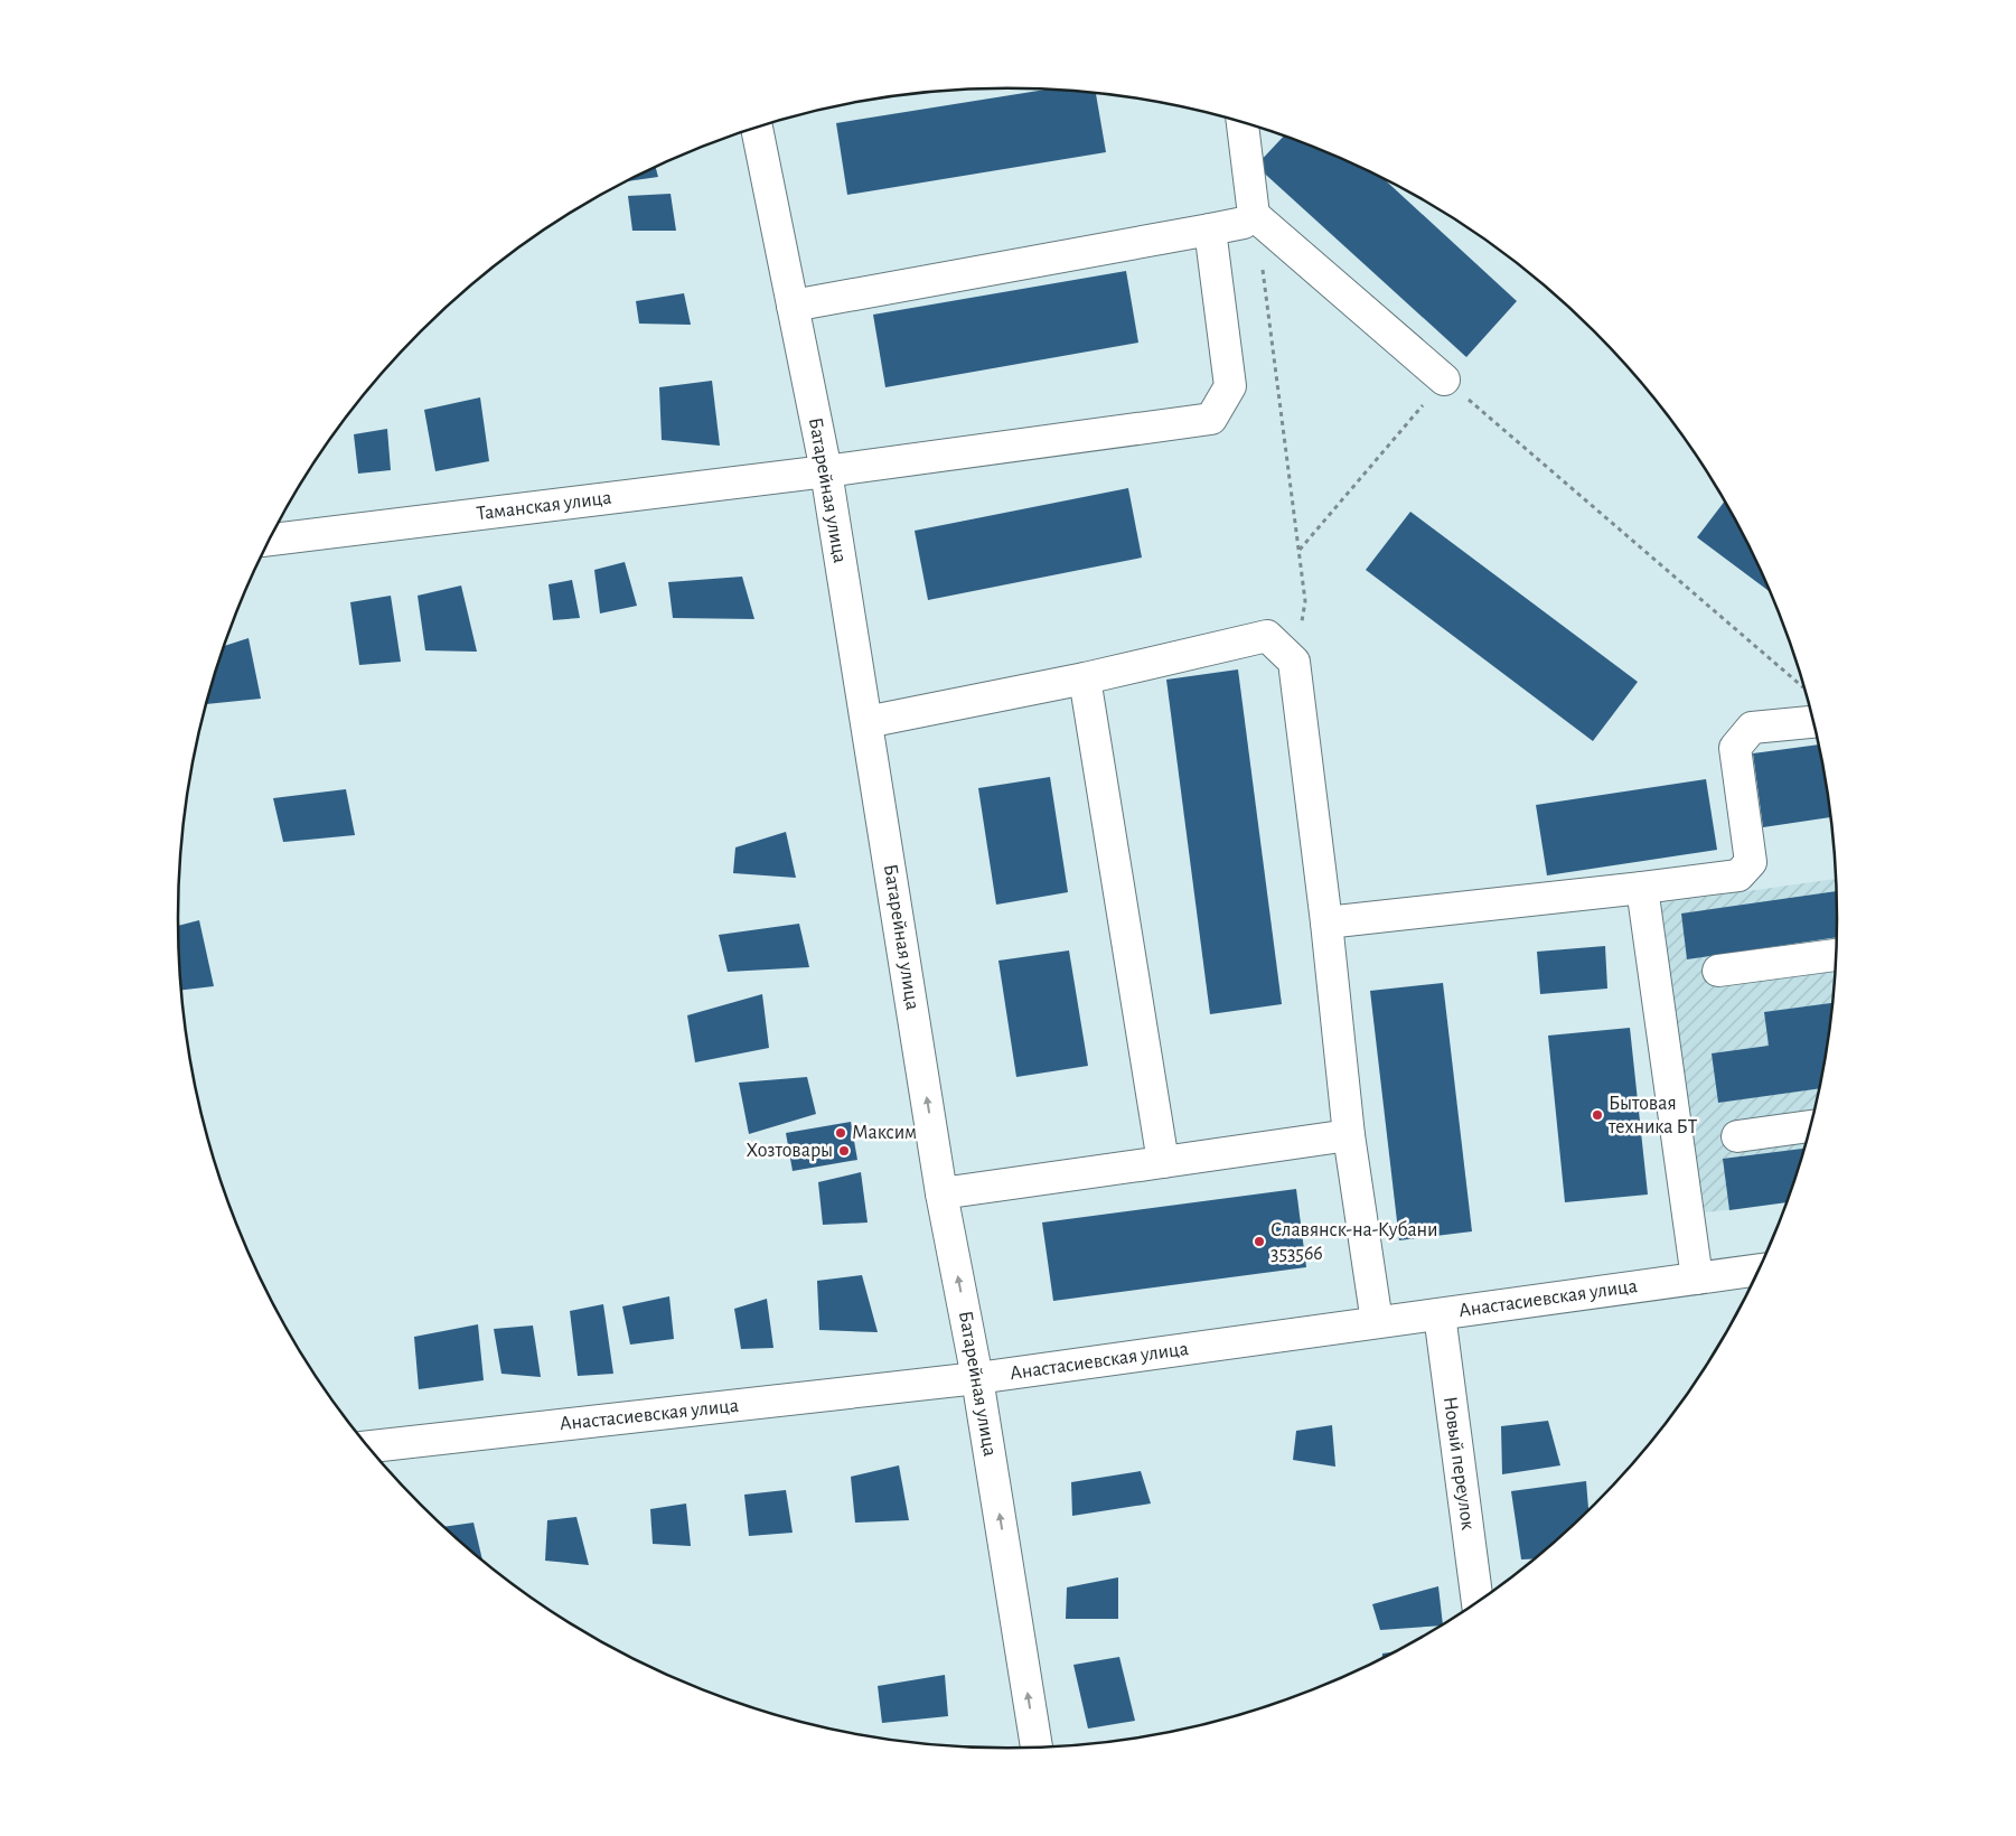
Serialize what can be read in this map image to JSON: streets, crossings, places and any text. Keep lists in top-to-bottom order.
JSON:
{
  "streets": {
    "street": [
      "Батарейная улица",
      "Таманская улица",
      "Анастасиевская улица",
      "Новый переулок"
    ]
  },
  "crossings": [
    ["Батарейная улица", "Таманская улица"],
    ["Батарейная улица", "Анастасиевская улица"],
    ["Анастасиевская улица", "Новый переулок"]
  ],
  "places": [
    "Бытовая техника БТ",
    "Максим",
    "Хозтовары",
    "Славянск-на-Кубани 353566"
  ]
}
